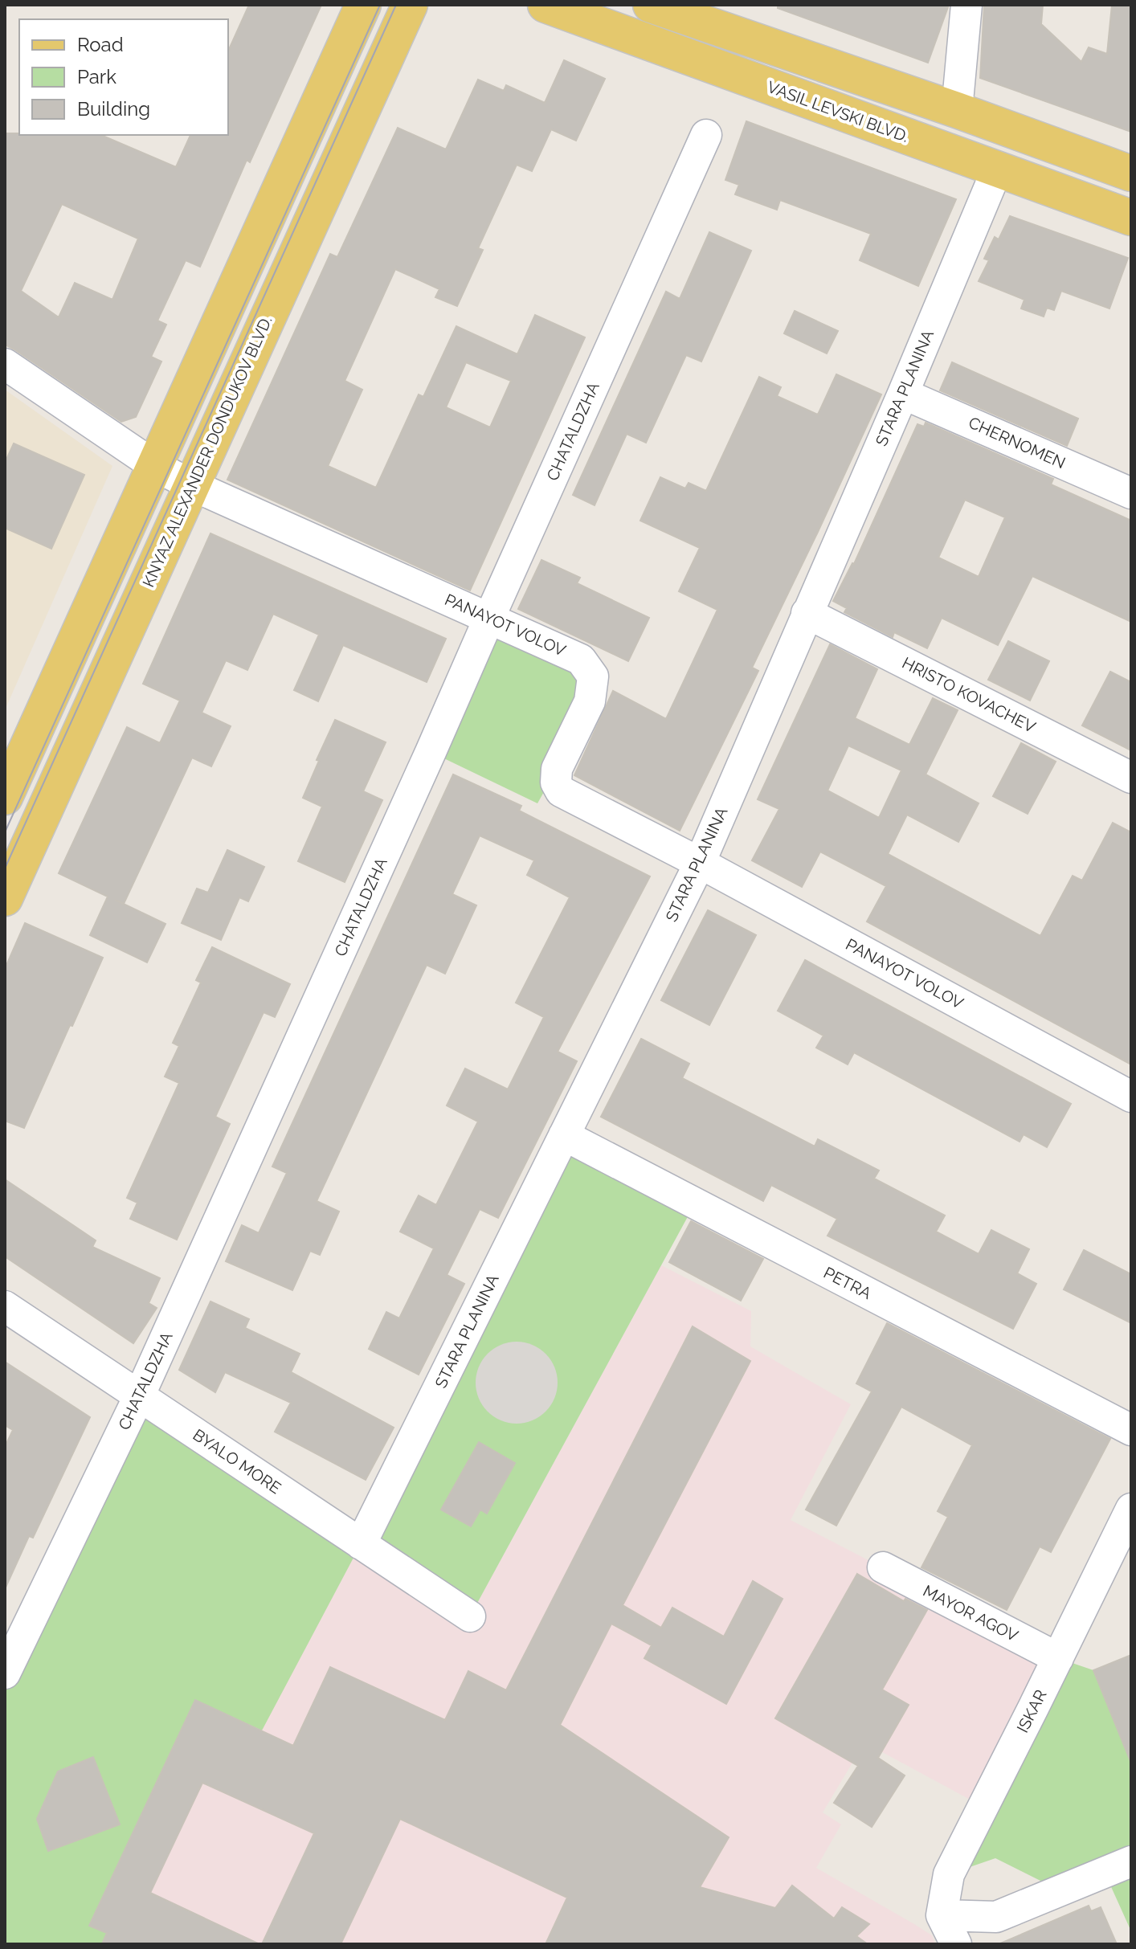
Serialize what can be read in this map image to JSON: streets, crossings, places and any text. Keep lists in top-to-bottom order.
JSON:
{
  "streets": {
    "main road": ["VASIL LEVSKI BLVD.", "KNYAZ ALEXANDER DONDUKOV BLVD."],
    "street": [
      "STARA PLANINA",
      "CHATALDZHA",
      "CHERNOMEN",
      "PANAYOT VOLOV",
      "HRISTO KOVACHEV",
      "PETRA",
      "BYALO MORE",
      "MAYOR AGOV",
      "ISKAR"
    ]
  },
  "crossings": [
    ["VASIL LEVSKI BLVD.", "STARA PLANINA"],
    ["STARA PLANINA", "CHERNOMEN"],
    ["STARA PLANINA", "PANAYOT VOLOV"],
    ["STARA PLANINA", "HRISTO KOVACHEV"],
    ["STARA PLANINA", "PETRA"],
    ["STARA PLANINA", "BYALO MORE"],
    ["CHATALDZHA", "PANAYOT VOLOV"],
    ["CHATALDZHA", "BYALO MORE"],
    ["KNYAZ ALEXANDER DONDUKOV BLVD.", "PANAYOT VOLOV"],
    ["MAYOR AGOV", "ISKAR"]
  ],
  "legend": ["Road", "Park", "Building"]
}
